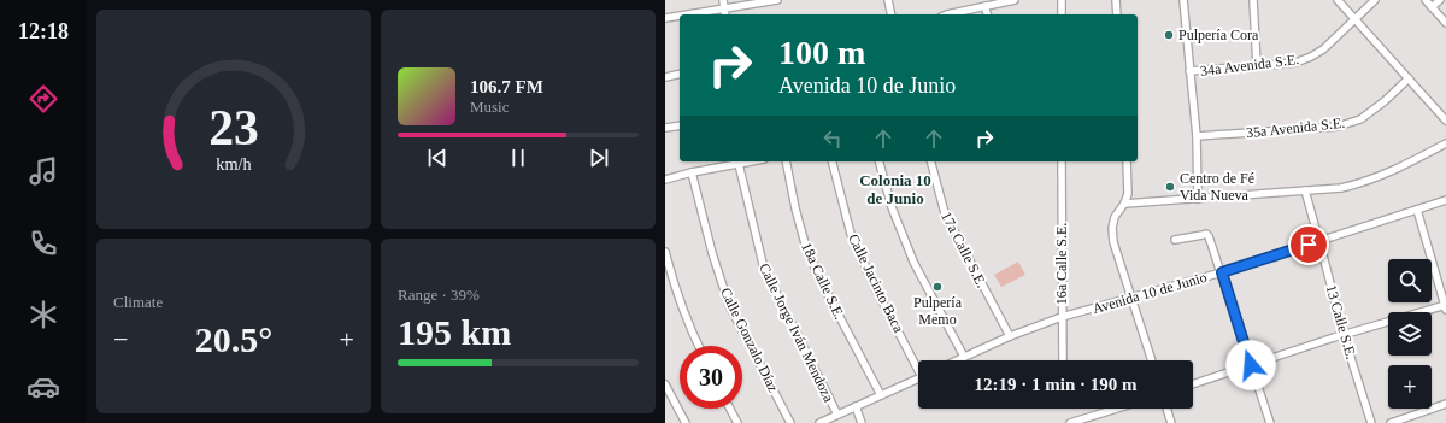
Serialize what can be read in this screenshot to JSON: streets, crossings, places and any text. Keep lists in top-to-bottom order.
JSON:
{
  "streets": {
    "street": [
      "34a Avenida S.E.",
      "35a Avenida S.E.",
      "17a Calle S.E.",
      "16a Calle S.E.",
      "18a Calle S.E.",
      "Calle Jacinto Baca",
      "Avenida 10 de Junio",
      "13 Calle S.E.",
      "Calle Jorge Iván Mendoza",
      "Calle Gonzalo Díaz"
    ]
  },
  "crossings": [
    ["17a Calle S.E.", "Avenida 10 de Junio"],
    ["16a Calle S.E.", "Avenida 10 de Junio"],
    ["Avenida 10 de Junio", "13 Calle S.E."]
  ],
  "districts": ["Colonia 10 de Junio"],
  "places": ["Pulpería Cora", "Centro de Fé Vida Nueva", "Pulpería Memo"],
  "page": {
    "tabs": "12:18",
    "turn": ["100 m", "Avenida 10 de Junio"],
    "song": ["106.7 FM", "Music"],
    "tile": [
      "Climate",
      ["Range · 39%", "195 km"]
    ],
    "map_buttons": "+",
    "heat": ["−", "20.5°", "+"],
    "limit": "30",
    "trip": "12:19 · 1 min · 190 m",
    "gauge": ["23", "km/h"]
  }
}
